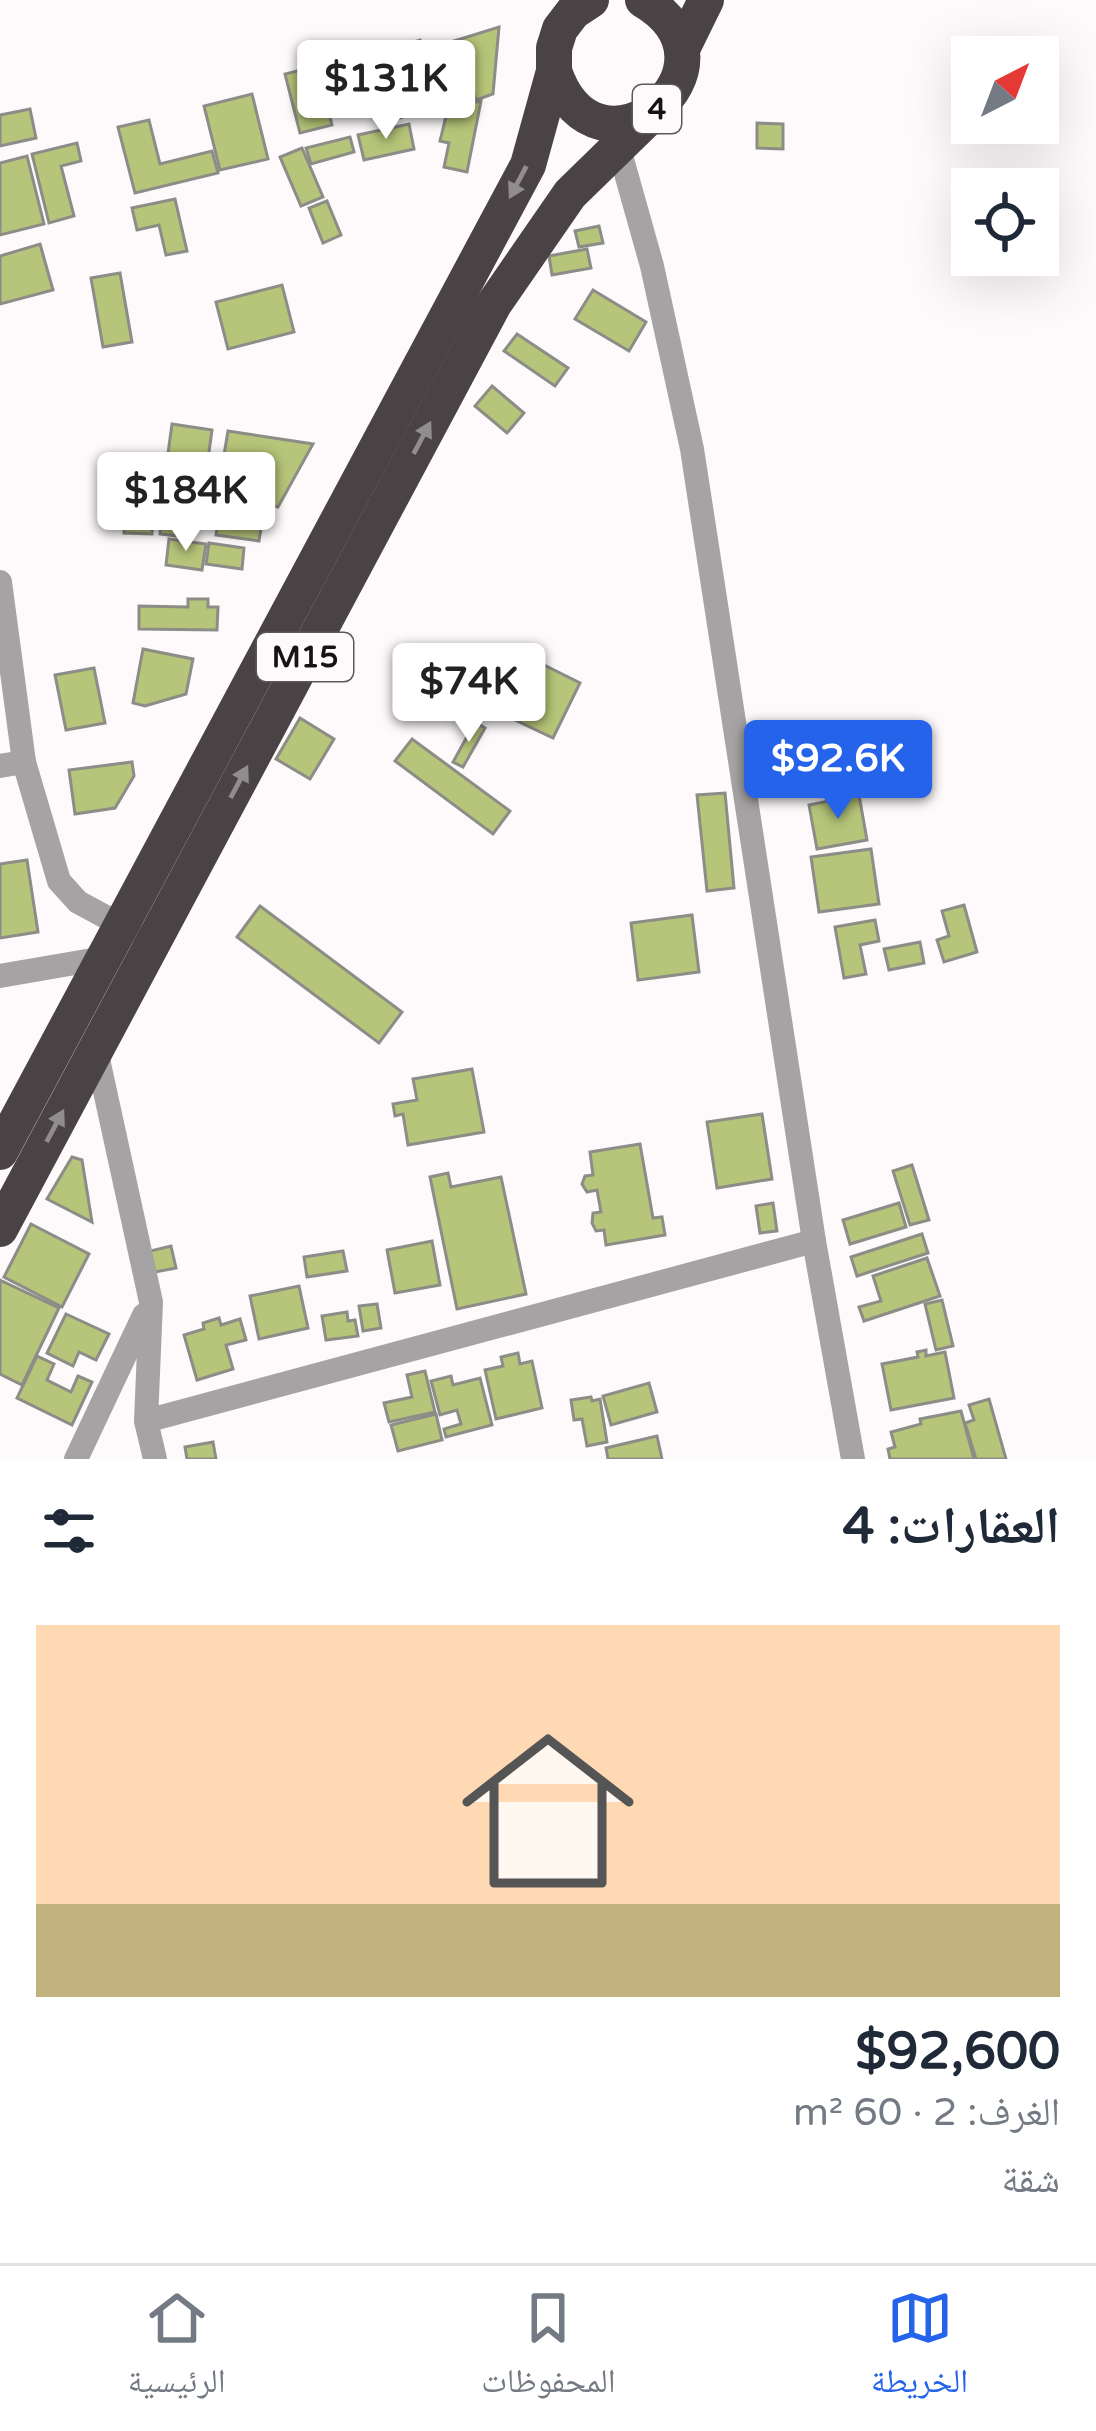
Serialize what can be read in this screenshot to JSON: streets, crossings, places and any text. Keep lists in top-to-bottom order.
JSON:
{
  "streets": {
    "highway": ["4", "M15"]
  },
  "crossings": [
    ["4", "M15"]
  ],
  "north": "top right",
  "page": {
    "price": [
      "$131K",
      "$184K",
      "$74K",
      "$92.6K"
    ],
    "heading": "العقارات: 4",
    "list": [
      {
        "name": "$92,600",
        "note": "الغرف: 2 · 60 m² · شقة"
      }
    ],
    "tabs": ["الخريطة", "المحفوظات", "الرئيسية"]
  }
}
